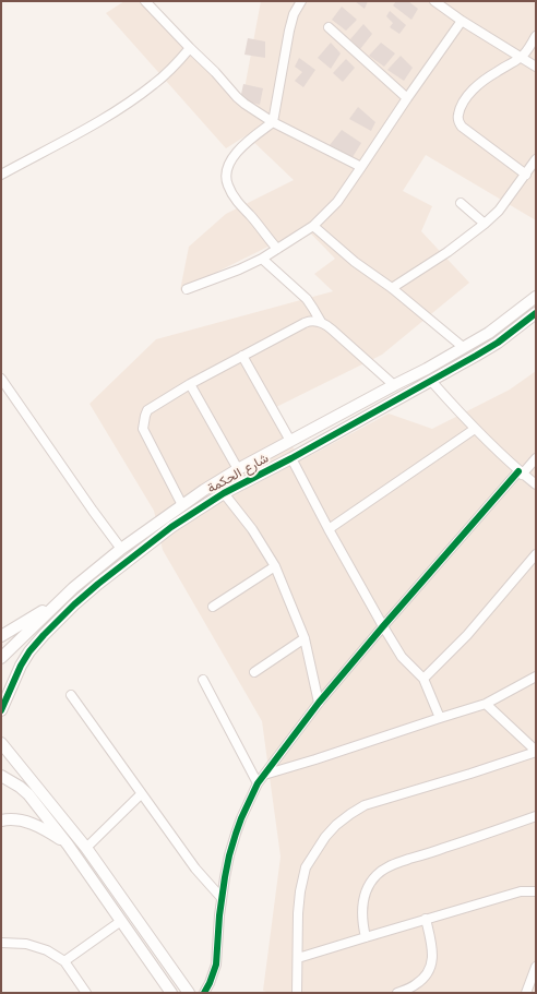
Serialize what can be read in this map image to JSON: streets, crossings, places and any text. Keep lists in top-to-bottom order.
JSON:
{
  "streets": {
    "street": ["شارع الحكمة"]
  }
}
